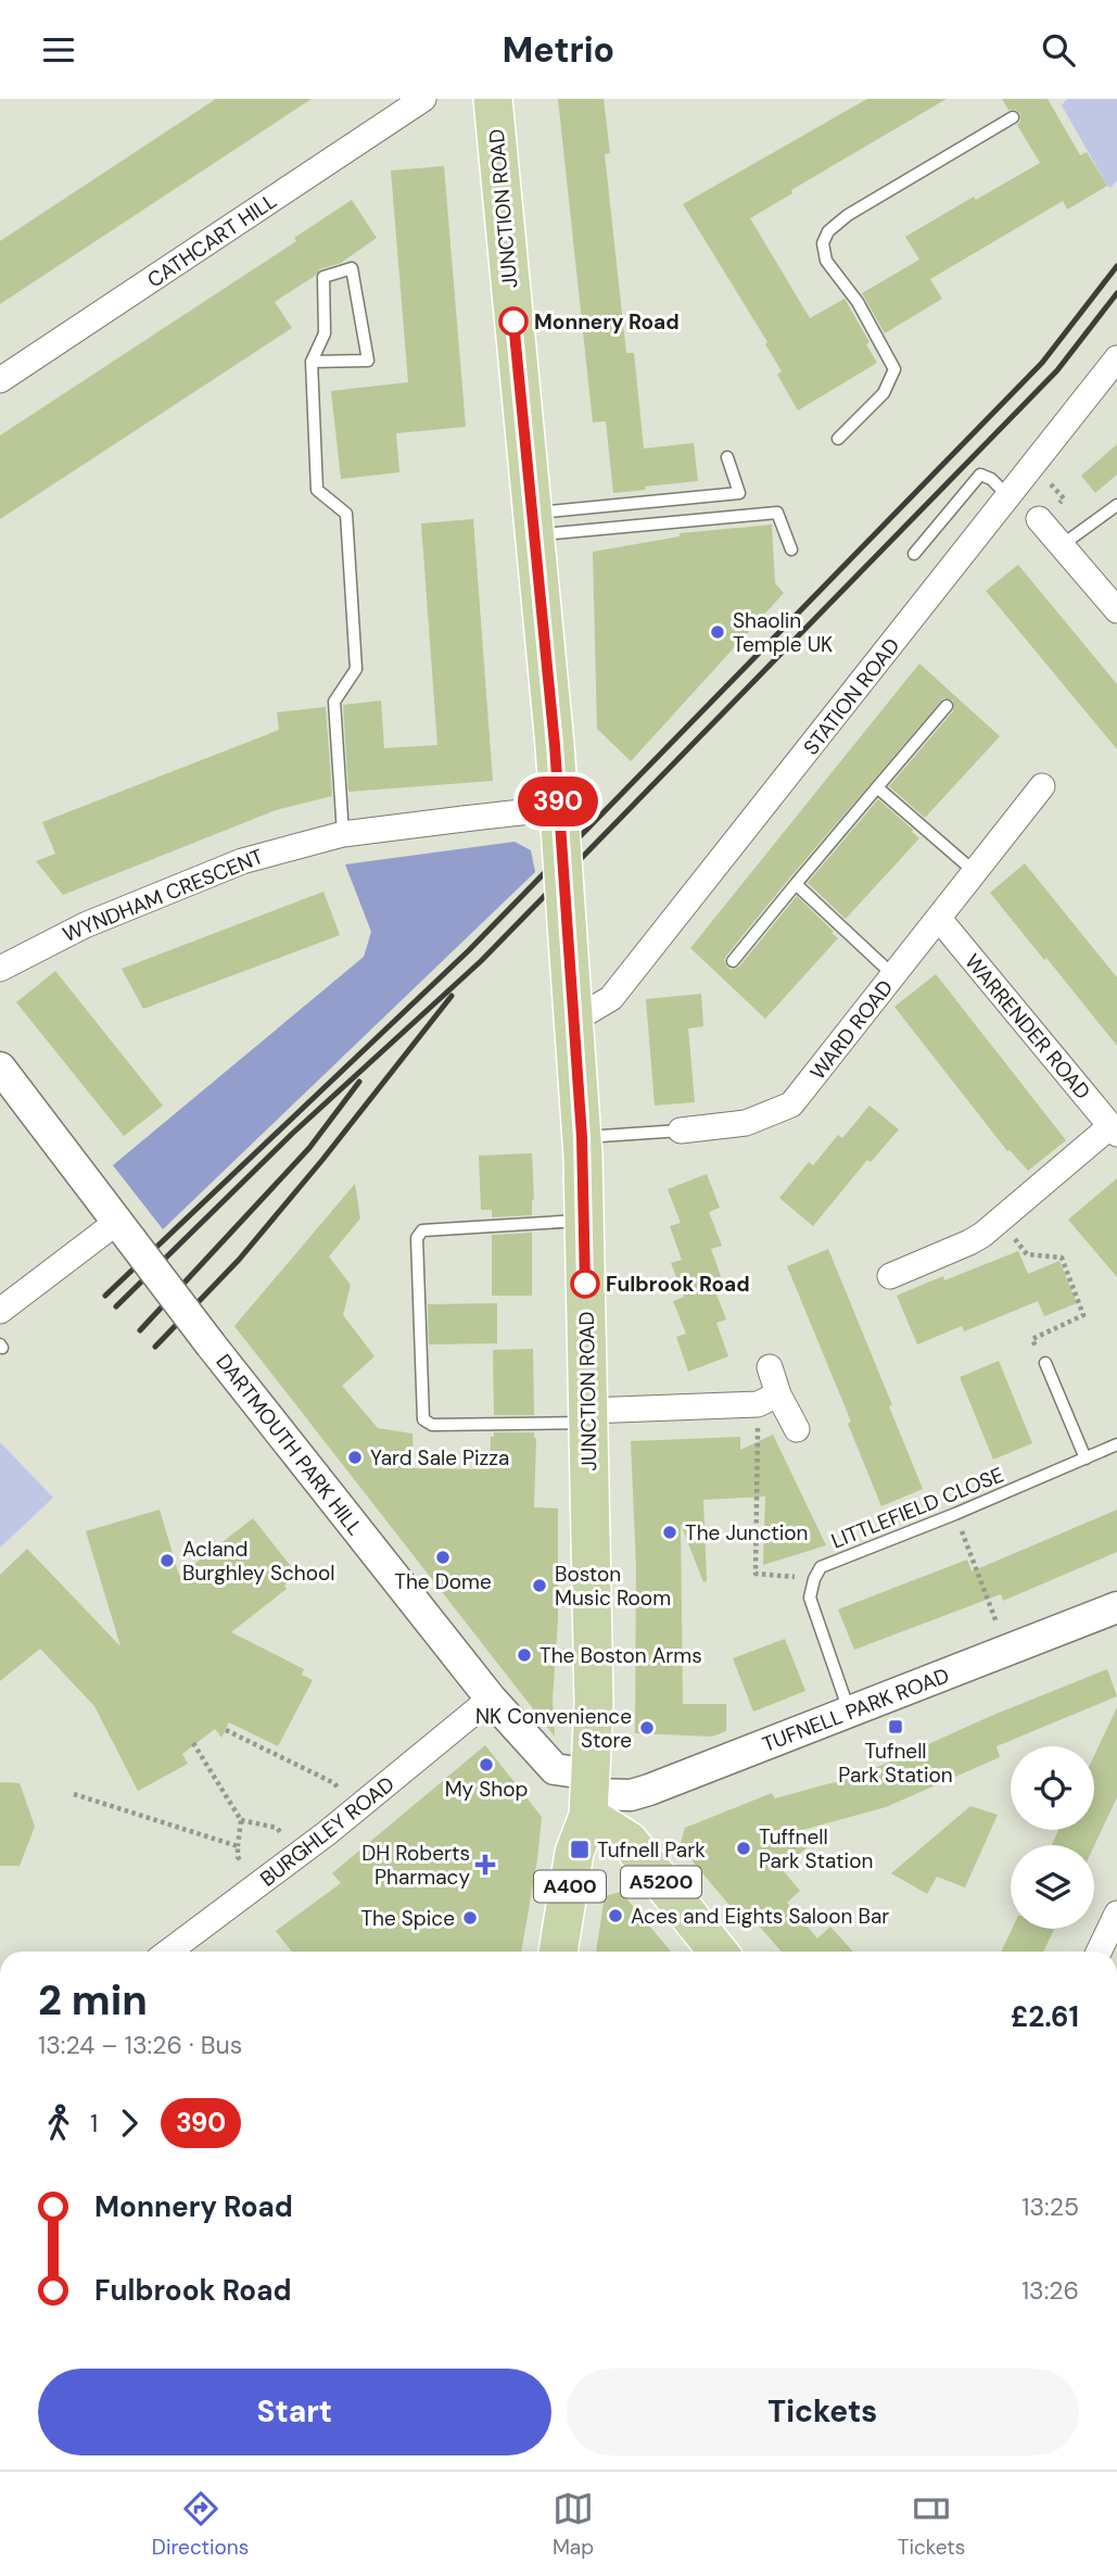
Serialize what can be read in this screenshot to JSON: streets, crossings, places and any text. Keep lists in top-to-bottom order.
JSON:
{
  "streets": {
    "main road": ["JUNCTION ROAD", "A5200", "A400"],
    "street": [
      "CATHCART HILL",
      "STATION ROAD",
      "WYNDHAM CRESCENT",
      "WARRENDER ROAD",
      "WARD ROAD",
      "DARTMOUTH PARK HILL",
      "TUFNELL PARK ROAD",
      "BURGHLEY ROAD"
    ],
    "lane": ["LITTLEFIELD CLOSE"]
  },
  "crossings": [
    ["JUNCTION ROAD", "STATION ROAD"],
    ["JUNCTION ROAD", "WYNDHAM CRESCENT"],
    ["JUNCTION ROAD", "WARD ROAD"],
    ["JUNCTION ROAD", "DARTMOUTH PARK HILL"],
    ["JUNCTION ROAD", "TUFNELL PARK ROAD"],
    ["JUNCTION ROAD", "A5200"],
    ["JUNCTION ROAD", "A400"],
    ["WARRENDER ROAD", "WARD ROAD"],
    ["DARTMOUTH PARK HILL", "TUFNELL PARK ROAD"],
    ["DARTMOUTH PARK HILL", "BURGHLEY ROAD"],
    ["DARTMOUTH PARK HILL", "A5200"],
    ["DARTMOUTH PARK HILL", "A400"],
    ["TUFNELL PARK ROAD", "A5200"],
    ["TUFNELL PARK ROAD", "A400"],
    ["A5200", "A400"]
  ],
  "places": {
    "other": [
      "Monnery Road",
      "Shaolin Temple UK",
      "Fulbrook Road",
      "Yard Sale Pizza",
      "The Junction",
      "The Dome",
      "Acland Burghley School",
      "Boston Music Room",
      "The Boston Arms",
      "NK Convenience Store",
      "My Shop",
      "Tuffnell Park Station",
      "Aces and Eights Saloon Bar",
      "The Spice"
    ],
    "transit": ["Tufnell Park Station", "Tufnell Park"],
    "health": ["DH Roberts Pharmacy"]
  },
  "lines": ["bus line 390"],
  "page": {
    "header": "Metrio",
    "on_map": "390",
    "heading": ["2 min", "13:24 – 13:26 · Bus", "£2.61"],
    "legs": ["1", "390"],
    "list": [
      {
        "name": "Monnery Road",
        "value": "13:25"
      },
      {
        "name": "Fulbrook Road",
        "value": "13:26"
      }
    ],
    "buttons": ["Start", "Tickets"],
    "tabs": ["Directions", "Map", "Tickets"]
  }
}
